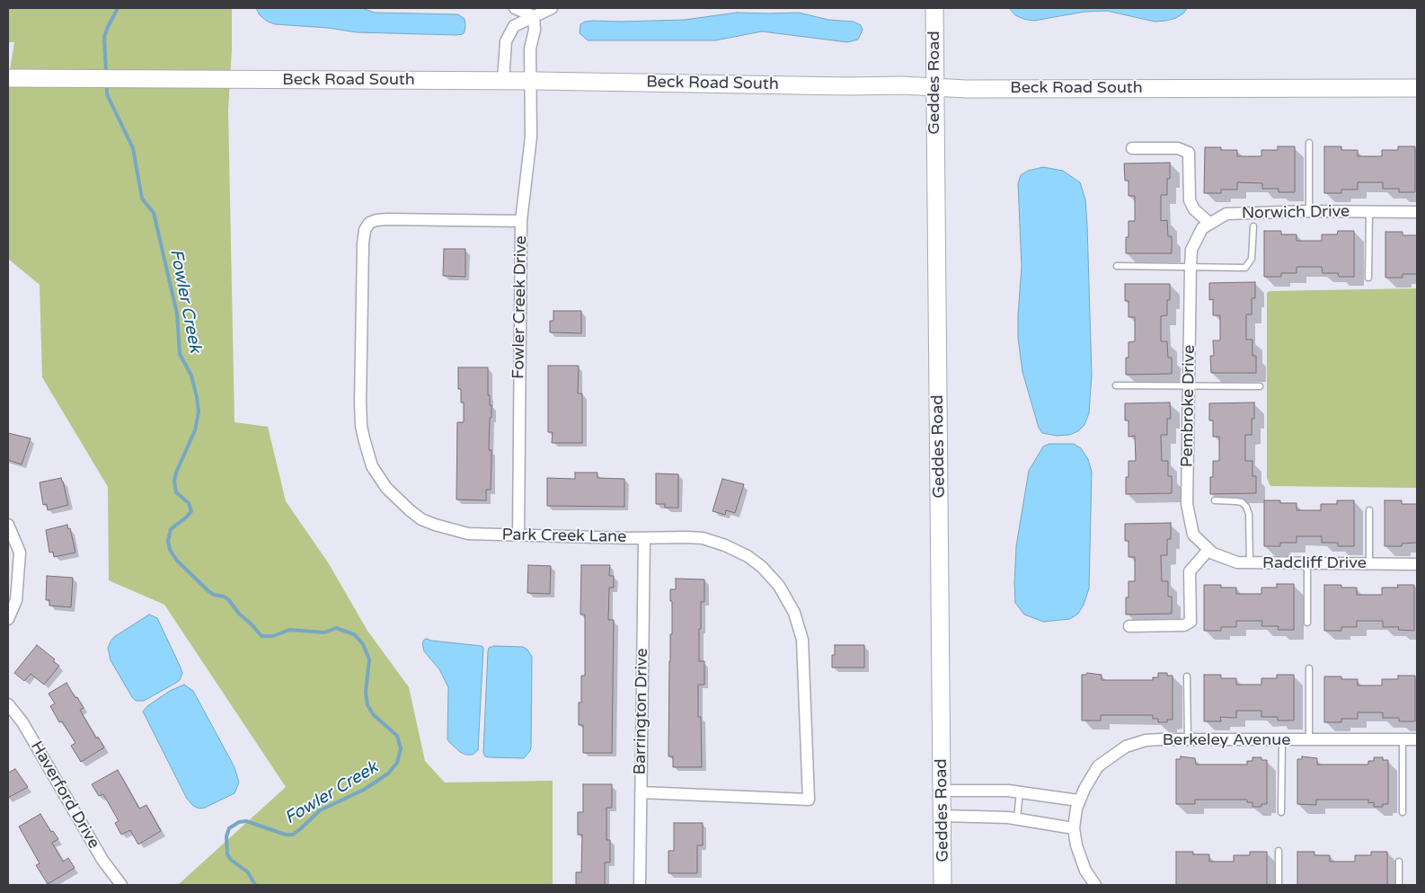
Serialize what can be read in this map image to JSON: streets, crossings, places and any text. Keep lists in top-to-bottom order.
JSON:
{
  "streets": {
    "main road": ["Beck Road South", "Geddes Road"],
    "street": [
      "Norwich Drive",
      "Fowler Creek Drive",
      "Pembroke Drive",
      "Park Creek Lane",
      "Radcliff Drive",
      "Barrington Drive",
      "Berkeley Avenue",
      "Haverford Drive"
    ]
  },
  "crossings": [
    ["Beck Road South", "Geddes Road"],
    ["Beck Road South", "Fowler Creek Drive"],
    ["Norwich Drive", "Pembroke Drive"],
    ["Fowler Creek Drive", "Park Creek Lane"],
    ["Pembroke Drive", "Radcliff Drive"],
    ["Park Creek Lane", "Barrington Drive"]
  ],
  "water": ["Fowler Creek"]
}
